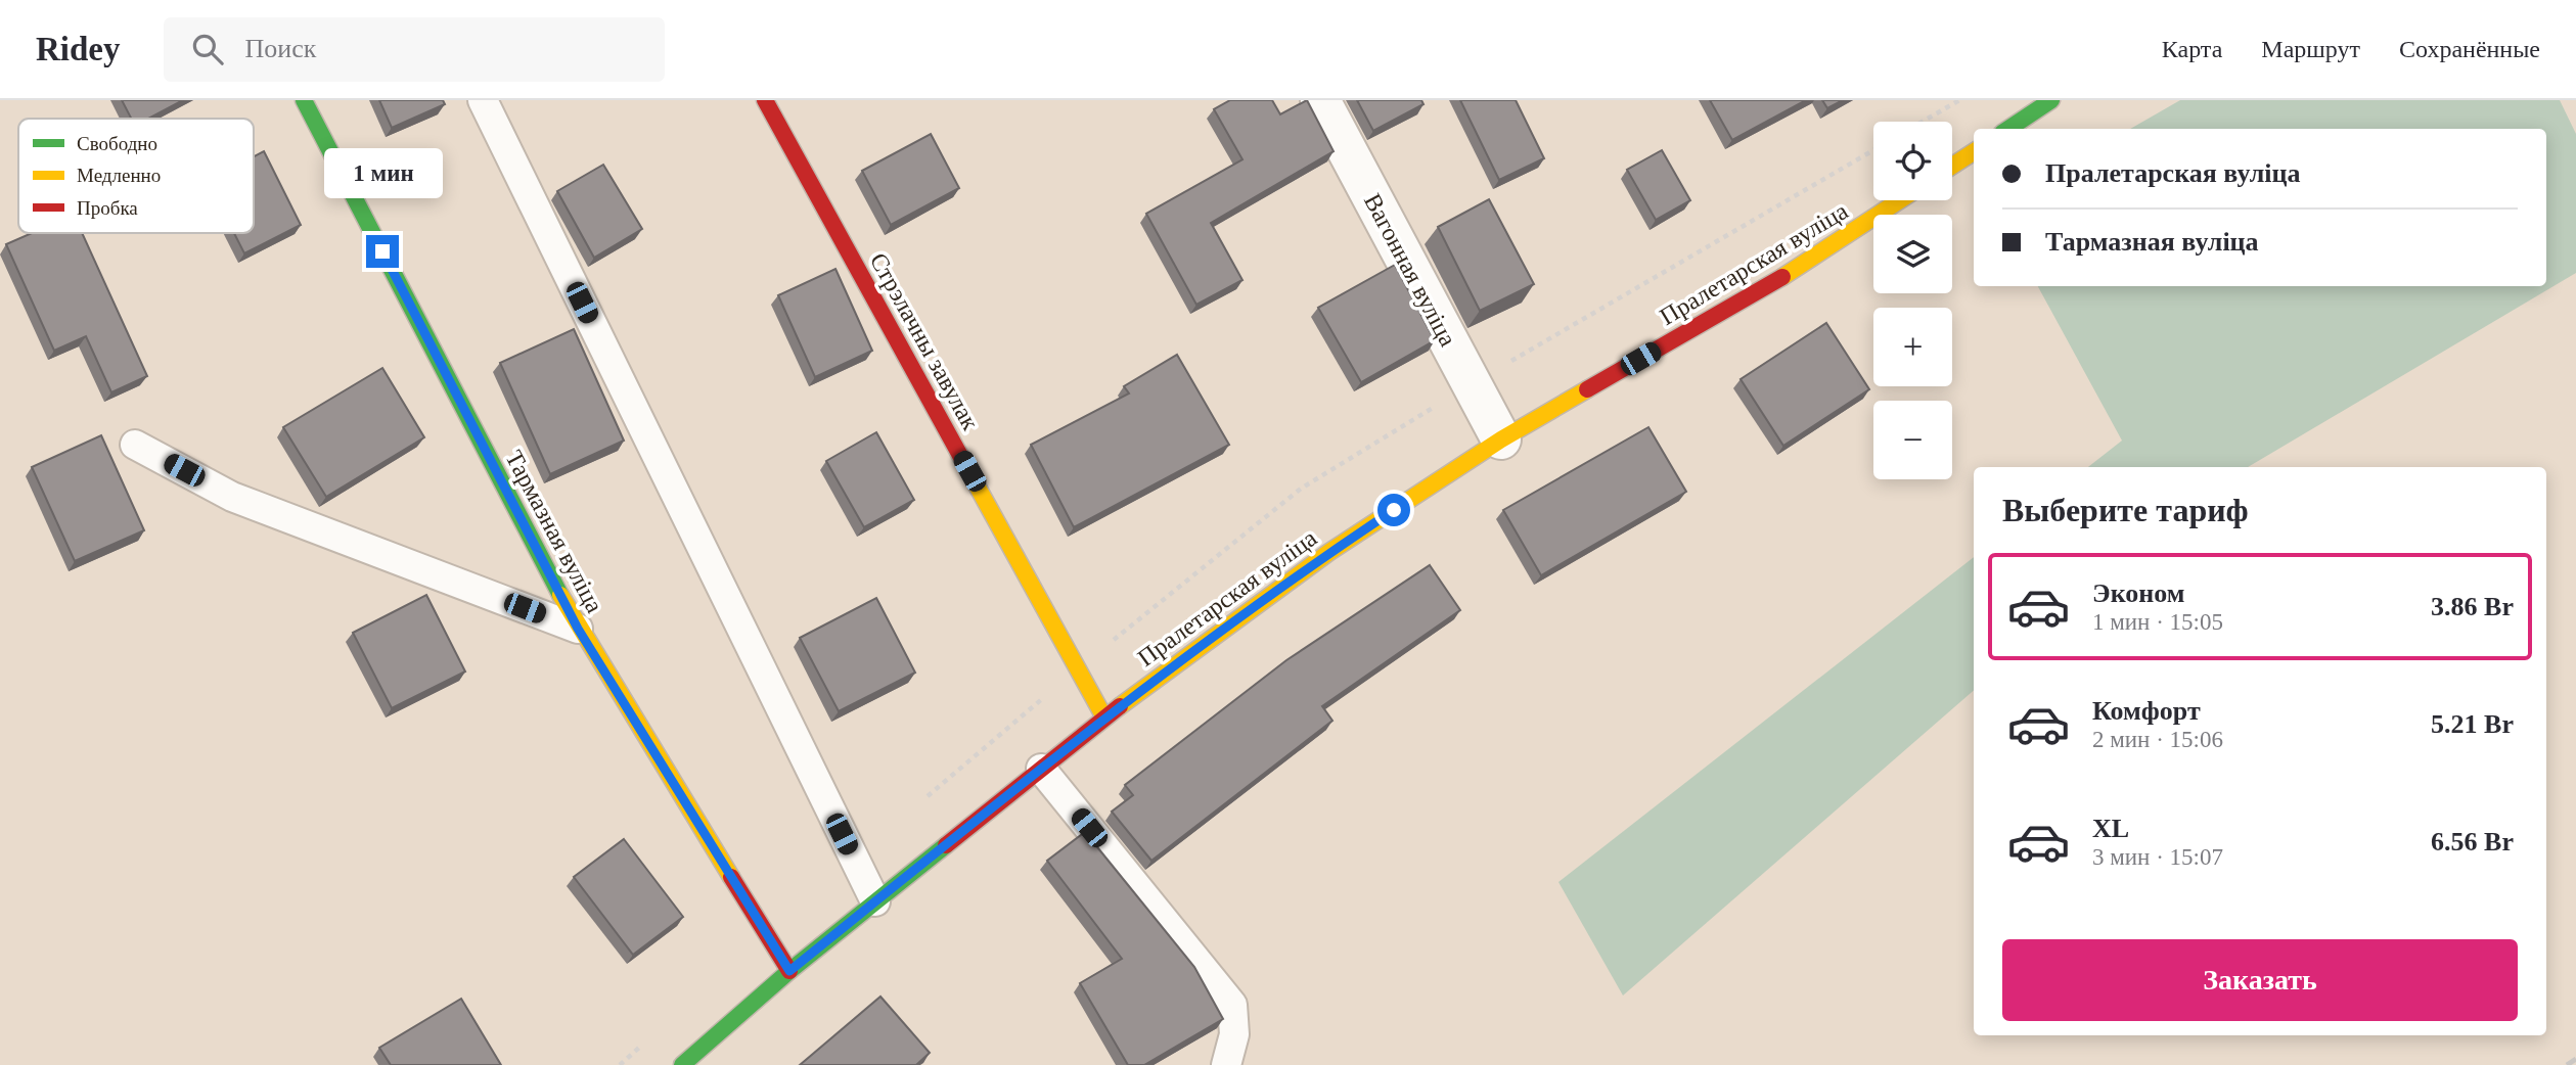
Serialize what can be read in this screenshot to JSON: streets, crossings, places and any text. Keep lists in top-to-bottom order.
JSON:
{
  "streets": {
    "street": [
      "Пралетарская вуліца",
      "Вагонная вуліца",
      "Стрэлачны завулак",
      "Тармазная вуліца"
    ]
  },
  "crossings": [
    ["Пралетарская вуліца", "Вагонная вуліца"],
    ["Пралетарская вуліца", "Стрэлачны завулак"],
    ["Пралетарская вуліца", "Тармазная вуліца"]
  ],
  "legend": ["Свободно", "Медленно", "Пробка"],
  "page": {
    "header": "Ridey",
    "search": "Поиск",
    "nav": ["Карта", "Маршрут", "Сохранённые"],
    "map_buttons": ["+", "−"],
    "banner": ["Пралетарская вуліца", "Тармазная вуліца"],
    "bubble": "1 мин",
    "heading": "Выберите тариф",
    "list": [
      {
        "name": "Эконом",
        "note": "1 мин · 15:05",
        "value": "3.86 Br"
      },
      {
        "name": "Комфорт",
        "note": "2 мин · 15:06",
        "value": "5.21 Br"
      },
      {
        "name": "XL",
        "note": "3 мин · 15:07",
        "value": "6.56 Br"
      }
    ],
    "buttons": "Заказать"
  }
}
